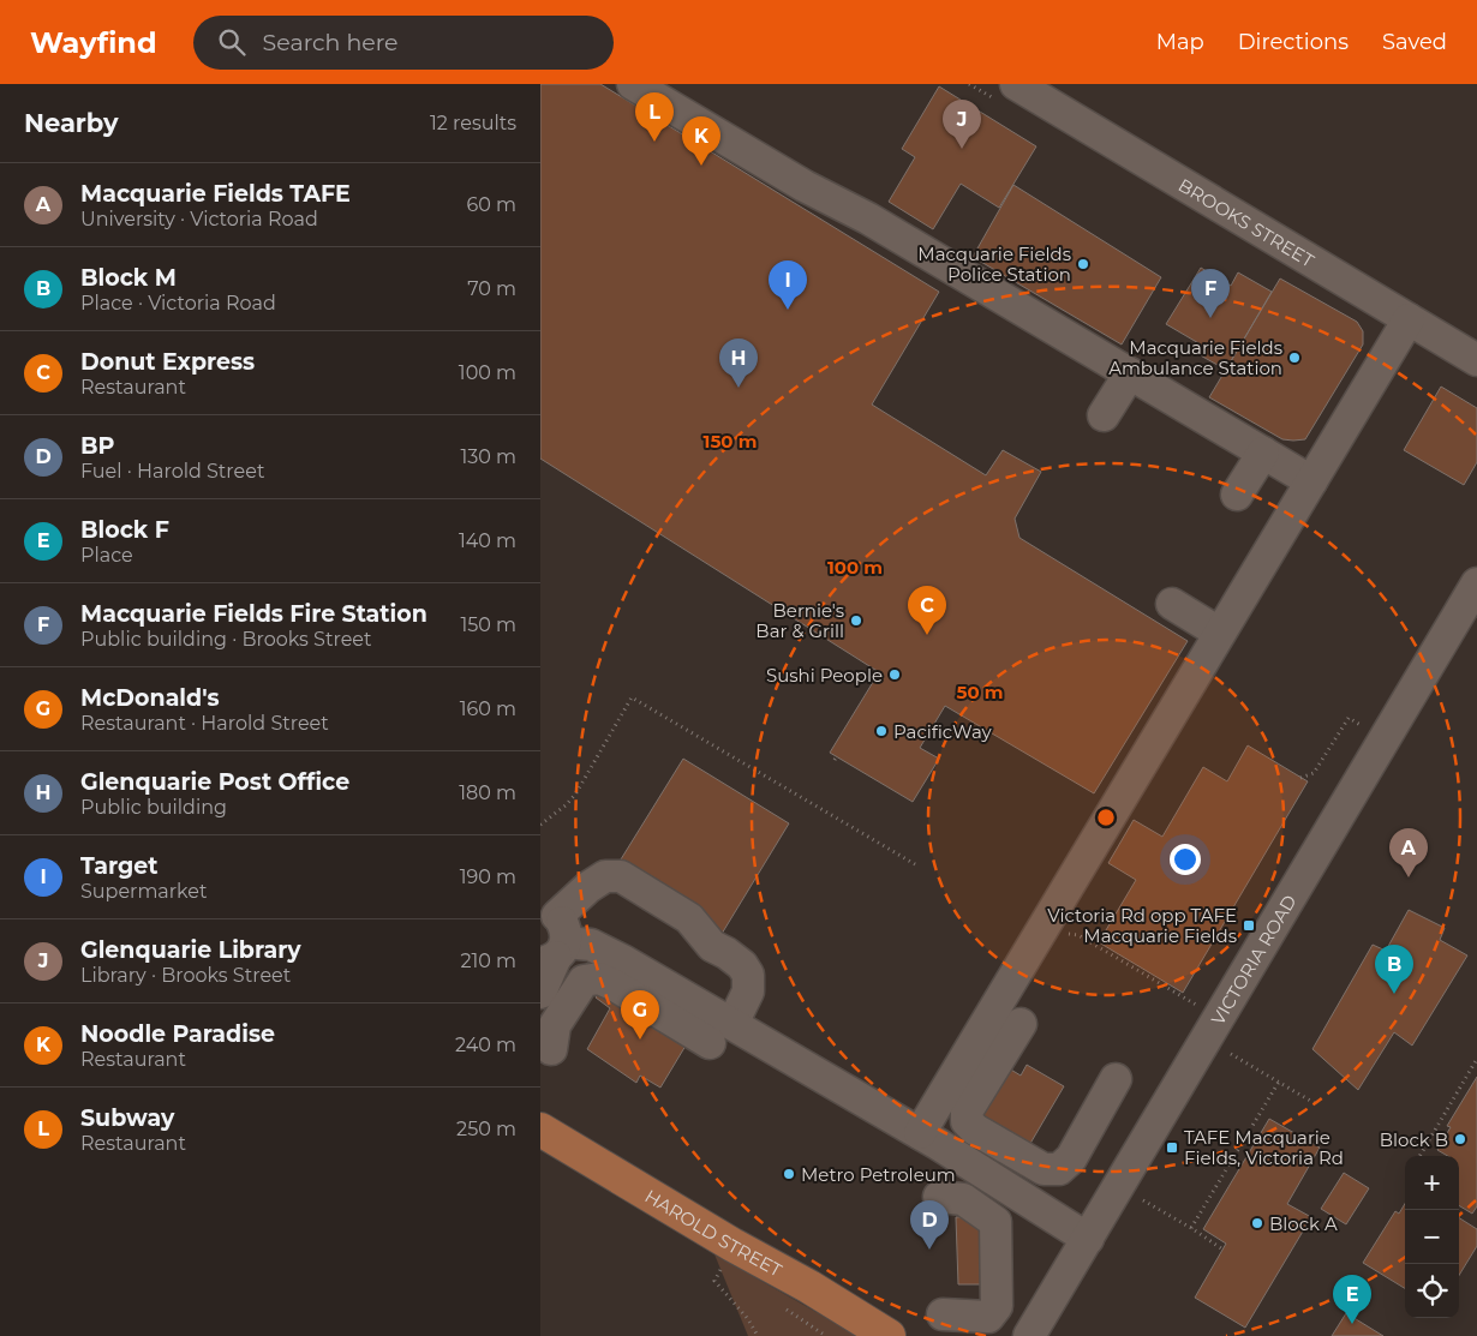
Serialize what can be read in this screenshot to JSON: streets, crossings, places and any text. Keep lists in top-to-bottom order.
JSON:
{
  "streets": {
    "main road": ["HAROLD STREET"],
    "street": ["BROOKS STREET", "VICTORIA ROAD"]
  },
  "places": {
    "other": [
      "Macquarie Fields Police Station",
      "Macquarie Fields Ambulance Station",
      "Bernie's Bar & Grill",
      "Sushi People",
      "PacificWay",
      "Block B",
      "Metro Petroleum",
      "Block A"
    ],
    "transit": ["Victoria Rd opp TAFE Macquarie Fields", "TAFE Macquarie Fields, Victoria Rd"]
  },
  "page": {
    "header": "Wayfind",
    "search": "Search here",
    "nav": ["Map", "Directions", "Saved"],
    "heading": ["Nearby", "12 results"],
    "pins": [
      "L",
      "J",
      "K",
      "I",
      "F",
      "H",
      "C",
      "A",
      "B",
      "G",
      "D",
      "E"
    ],
    "list": [
      {
        "mark": "A",
        "name": "Macquarie Fields TAFE",
        "note": "University · Victoria Road",
        "value": "60 m"
      },
      {
        "mark": "B",
        "name": "Block M",
        "note": "Place · Victoria Road",
        "value": "70 m"
      },
      {
        "mark": "C",
        "name": "Donut Express",
        "note": "Restaurant",
        "value": "100 m"
      },
      {
        "mark": "D",
        "name": "BP",
        "note": "Fuel · Harold Street",
        "value": "130 m"
      },
      {
        "mark": "E",
        "name": "Block F",
        "note": "Place",
        "value": "140 m"
      },
      {
        "mark": "F",
        "name": "Macquarie Fields Fire Station",
        "note": "Public building · Brooks Street",
        "value": "150 m"
      },
      {
        "mark": "G",
        "name": "McDonald's",
        "note": "Restaurant · Harold Street",
        "value": "160 m"
      },
      {
        "mark": "H",
        "name": "Glenquarie Post Office",
        "note": "Public building",
        "value": "180 m"
      },
      {
        "mark": "I",
        "name": "Target",
        "note": "Supermarket",
        "value": "190 m"
      },
      {
        "mark": "J",
        "name": "Glenquarie Library",
        "note": "Library · Brooks Street",
        "value": "210 m"
      },
      {
        "mark": "K",
        "name": "Noodle Paradise",
        "note": "Restaurant",
        "value": "240 m"
      },
      {
        "mark": "L",
        "name": "Subway",
        "note": "Restaurant",
        "value": "250 m"
      }
    ],
    "map_buttons": ["+", "−"]
  },
  "rings": ["150 m", "100 m", "50 m"]
}
